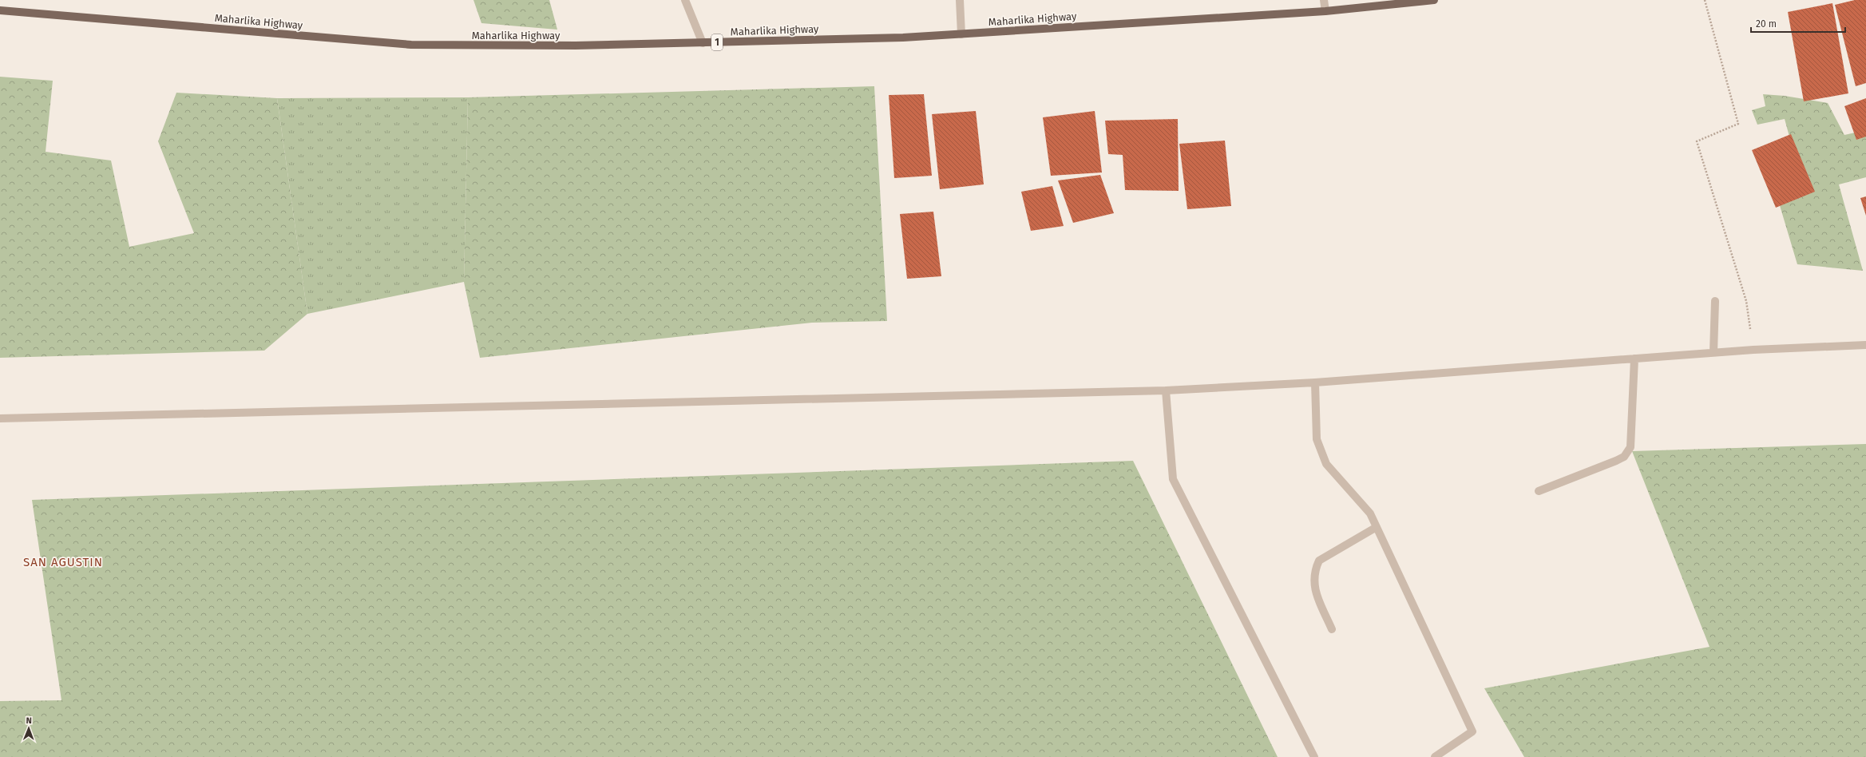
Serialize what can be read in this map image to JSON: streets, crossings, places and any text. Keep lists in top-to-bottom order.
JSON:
{
  "streets": {
    "main road": ["Maharlika Highway", "1"]
  },
  "districts": ["SAN AGUSTIN"],
  "scale_bar": "20 m",
  "north": "top"
}
